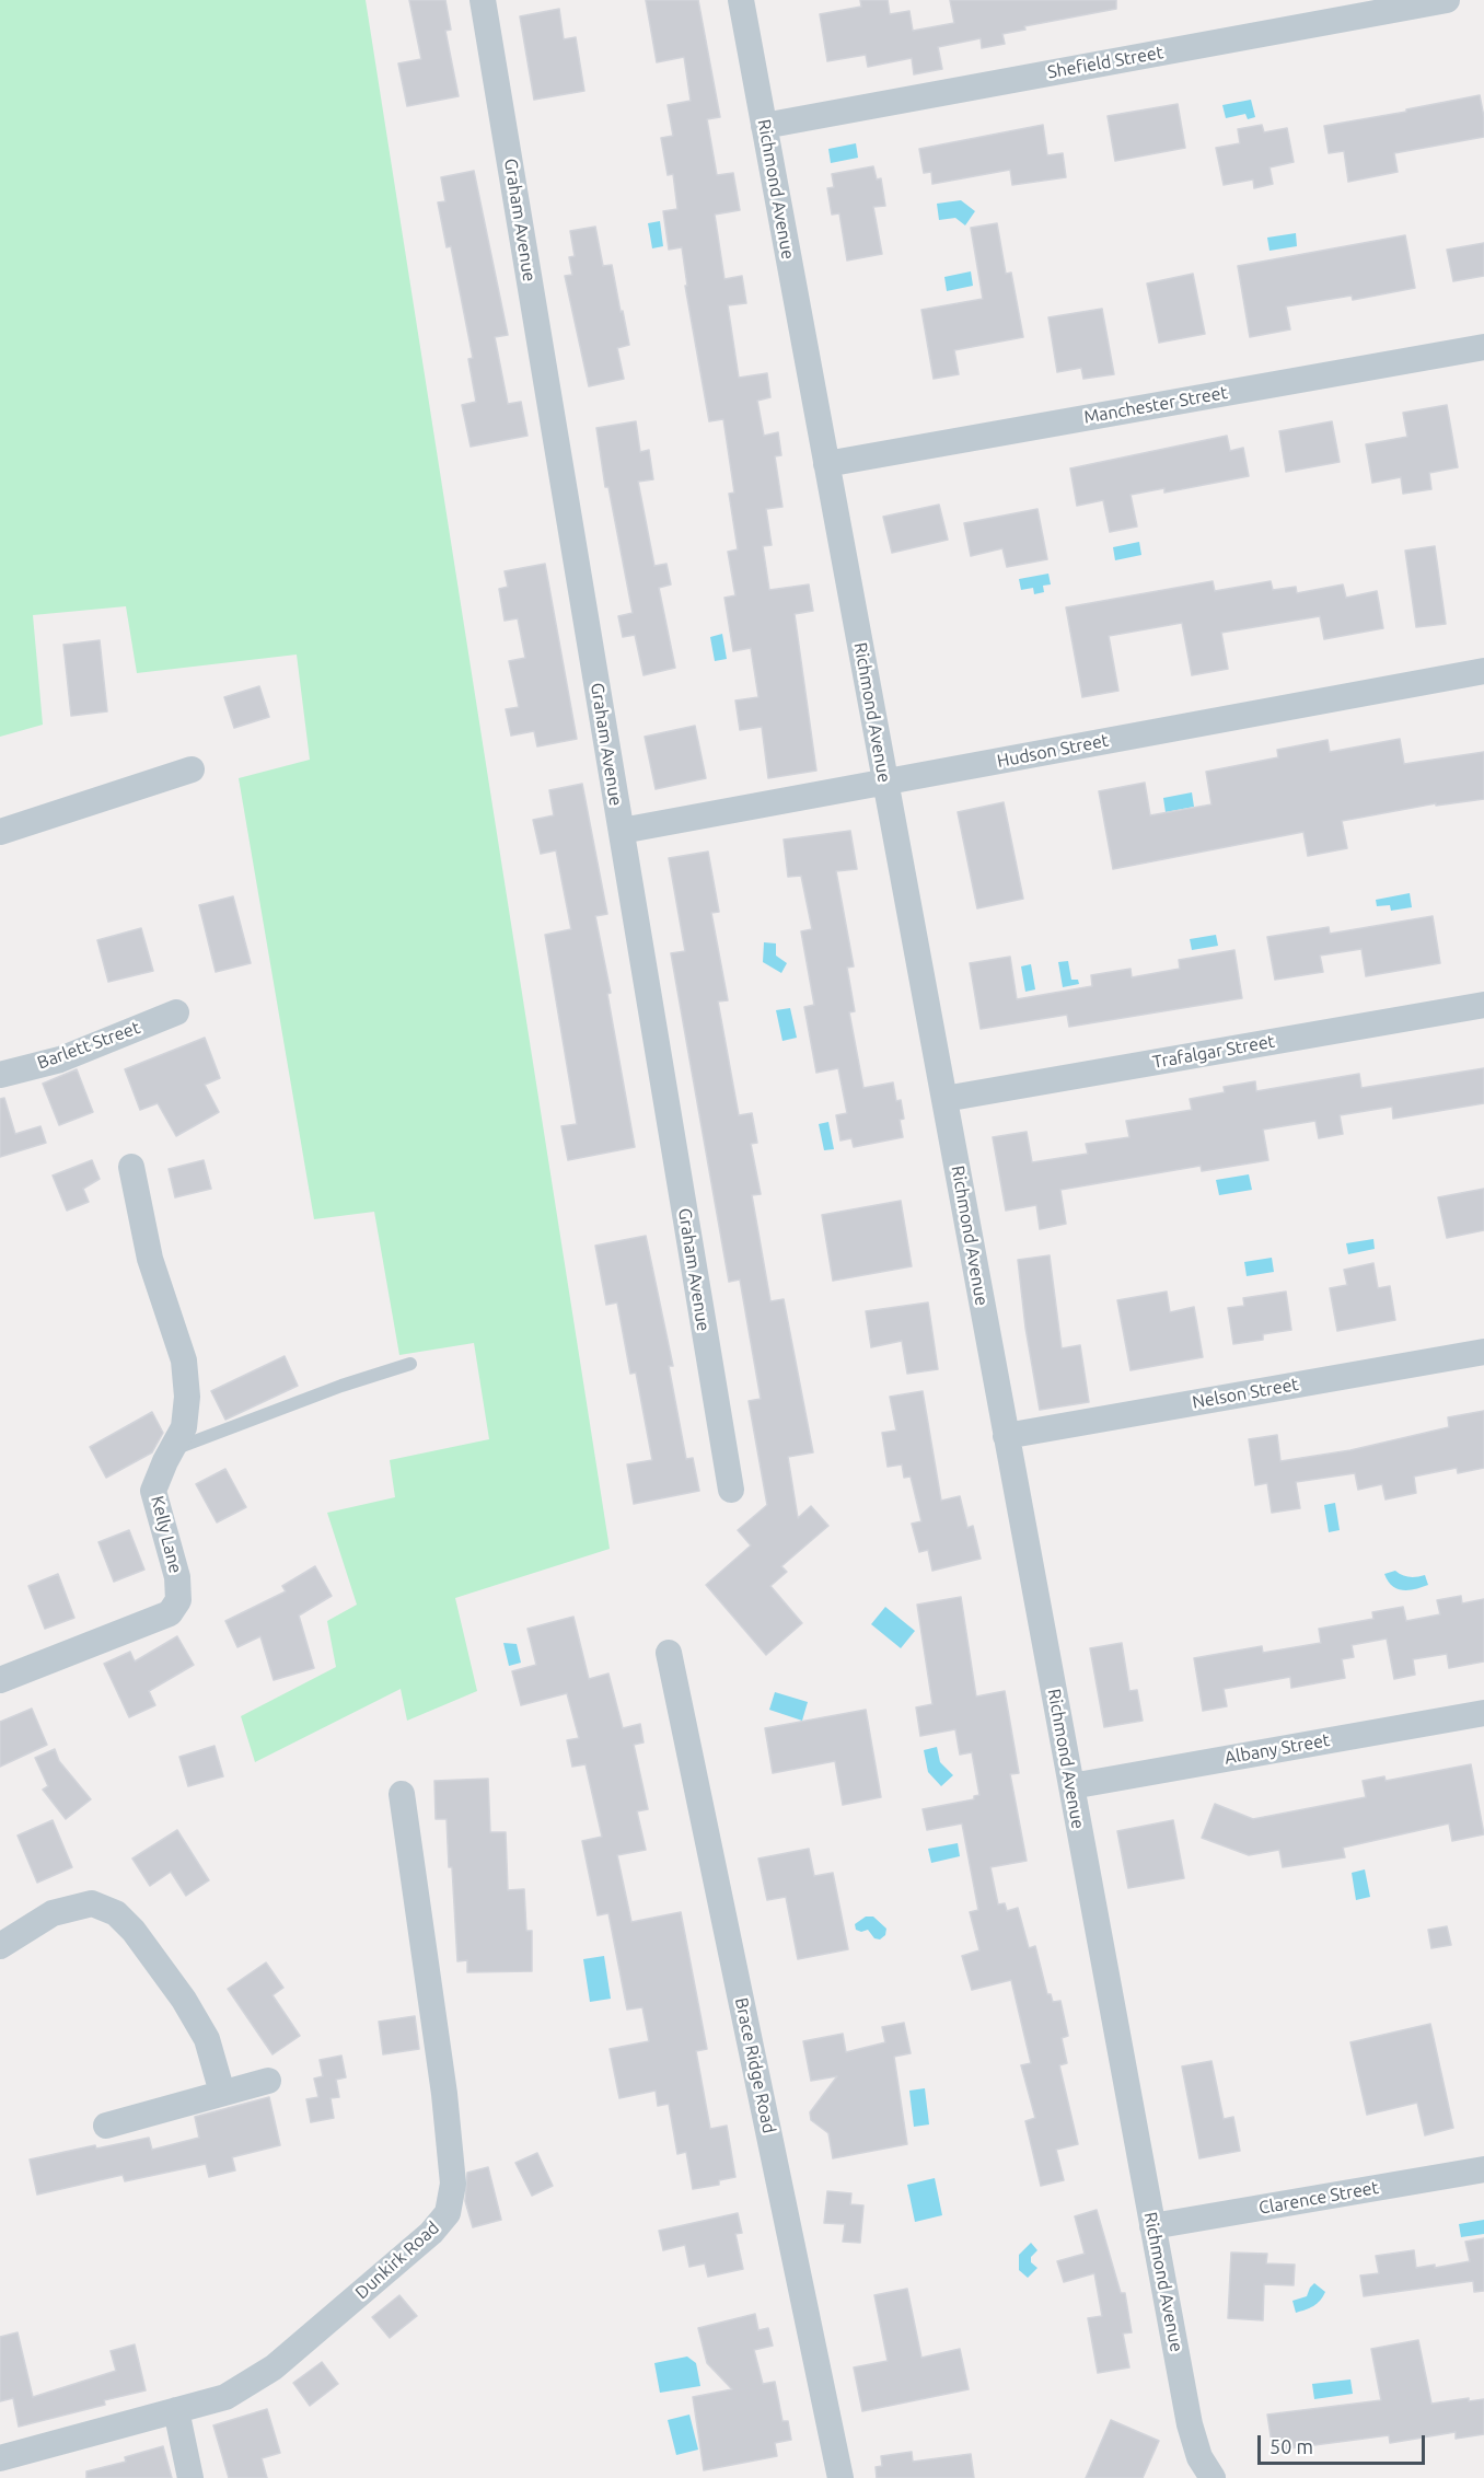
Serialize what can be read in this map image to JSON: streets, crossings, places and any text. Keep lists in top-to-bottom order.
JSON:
{
  "streets": {
    "street": [
      "Shefield Street",
      "Richmond Avenue",
      "Graham Avenue",
      "Manchester Street",
      "Hudson Street",
      "Barlett Street",
      "Trafalgar Street",
      "Nelson Street",
      "Kelly Lane",
      "Albany Street",
      "Brace Ridge Road",
      "Clarence Street",
      "Dunkirk Road"
    ]
  },
  "crossings": [
    ["Shefield Street", "Richmond Avenue"],
    ["Richmond Avenue", "Manchester Street"],
    ["Richmond Avenue", "Hudson Street"],
    ["Richmond Avenue", "Trafalgar Street"],
    ["Richmond Avenue", "Nelson Street"],
    ["Richmond Avenue", "Albany Street"],
    ["Richmond Avenue", "Clarence Street"],
    ["Graham Avenue", "Hudson Street"]
  ],
  "scale_bar": "50 m"
}
